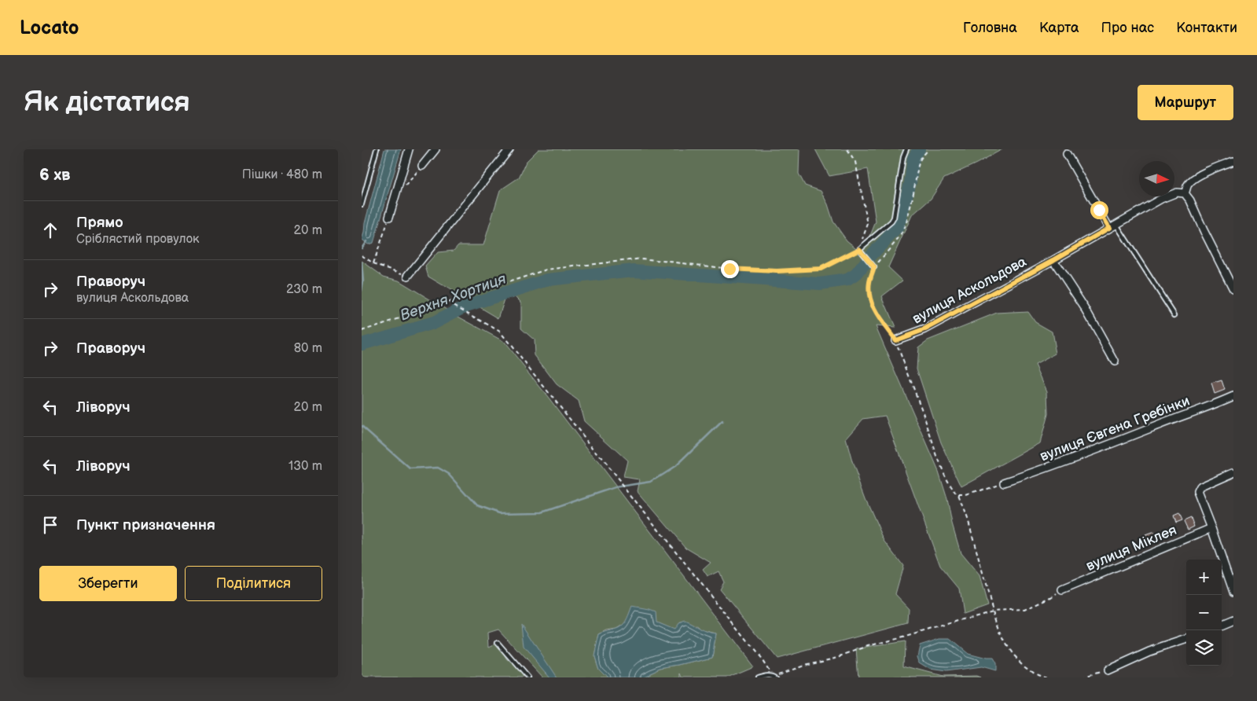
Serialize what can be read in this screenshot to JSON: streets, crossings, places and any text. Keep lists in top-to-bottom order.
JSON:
{
  "streets": {
    "street": ["вулиця Аскольдова", "вулиця Євгена Гребінки", "вулиця Міклея"]
  },
  "water": ["Верхня Хортиця"],
  "north": "right",
  "page": {
    "header": "Locato",
    "nav": [
      "Головна",
      "Карта",
      "Про нас",
      "Контакти"
    ],
    "buttons": [
      "Маршрут",
      ["Зберегти", "Поділитися"]
    ],
    "title": "Як дістатися",
    "heading": ["6 хв", "Пішки · 480 m"],
    "list": [
      ["Прямо", "Сріблястий провулок", "20 m"],
      ["Праворуч", "вулиця Аскольдова", "230 m"],
      ["Праворуч", "80 m"],
      ["Ліворуч", "20 m"],
      ["Ліворуч", "130 m"],
      "Пункт призначення"
    ],
    "map_buttons": ["+", "−"]
  }
}
